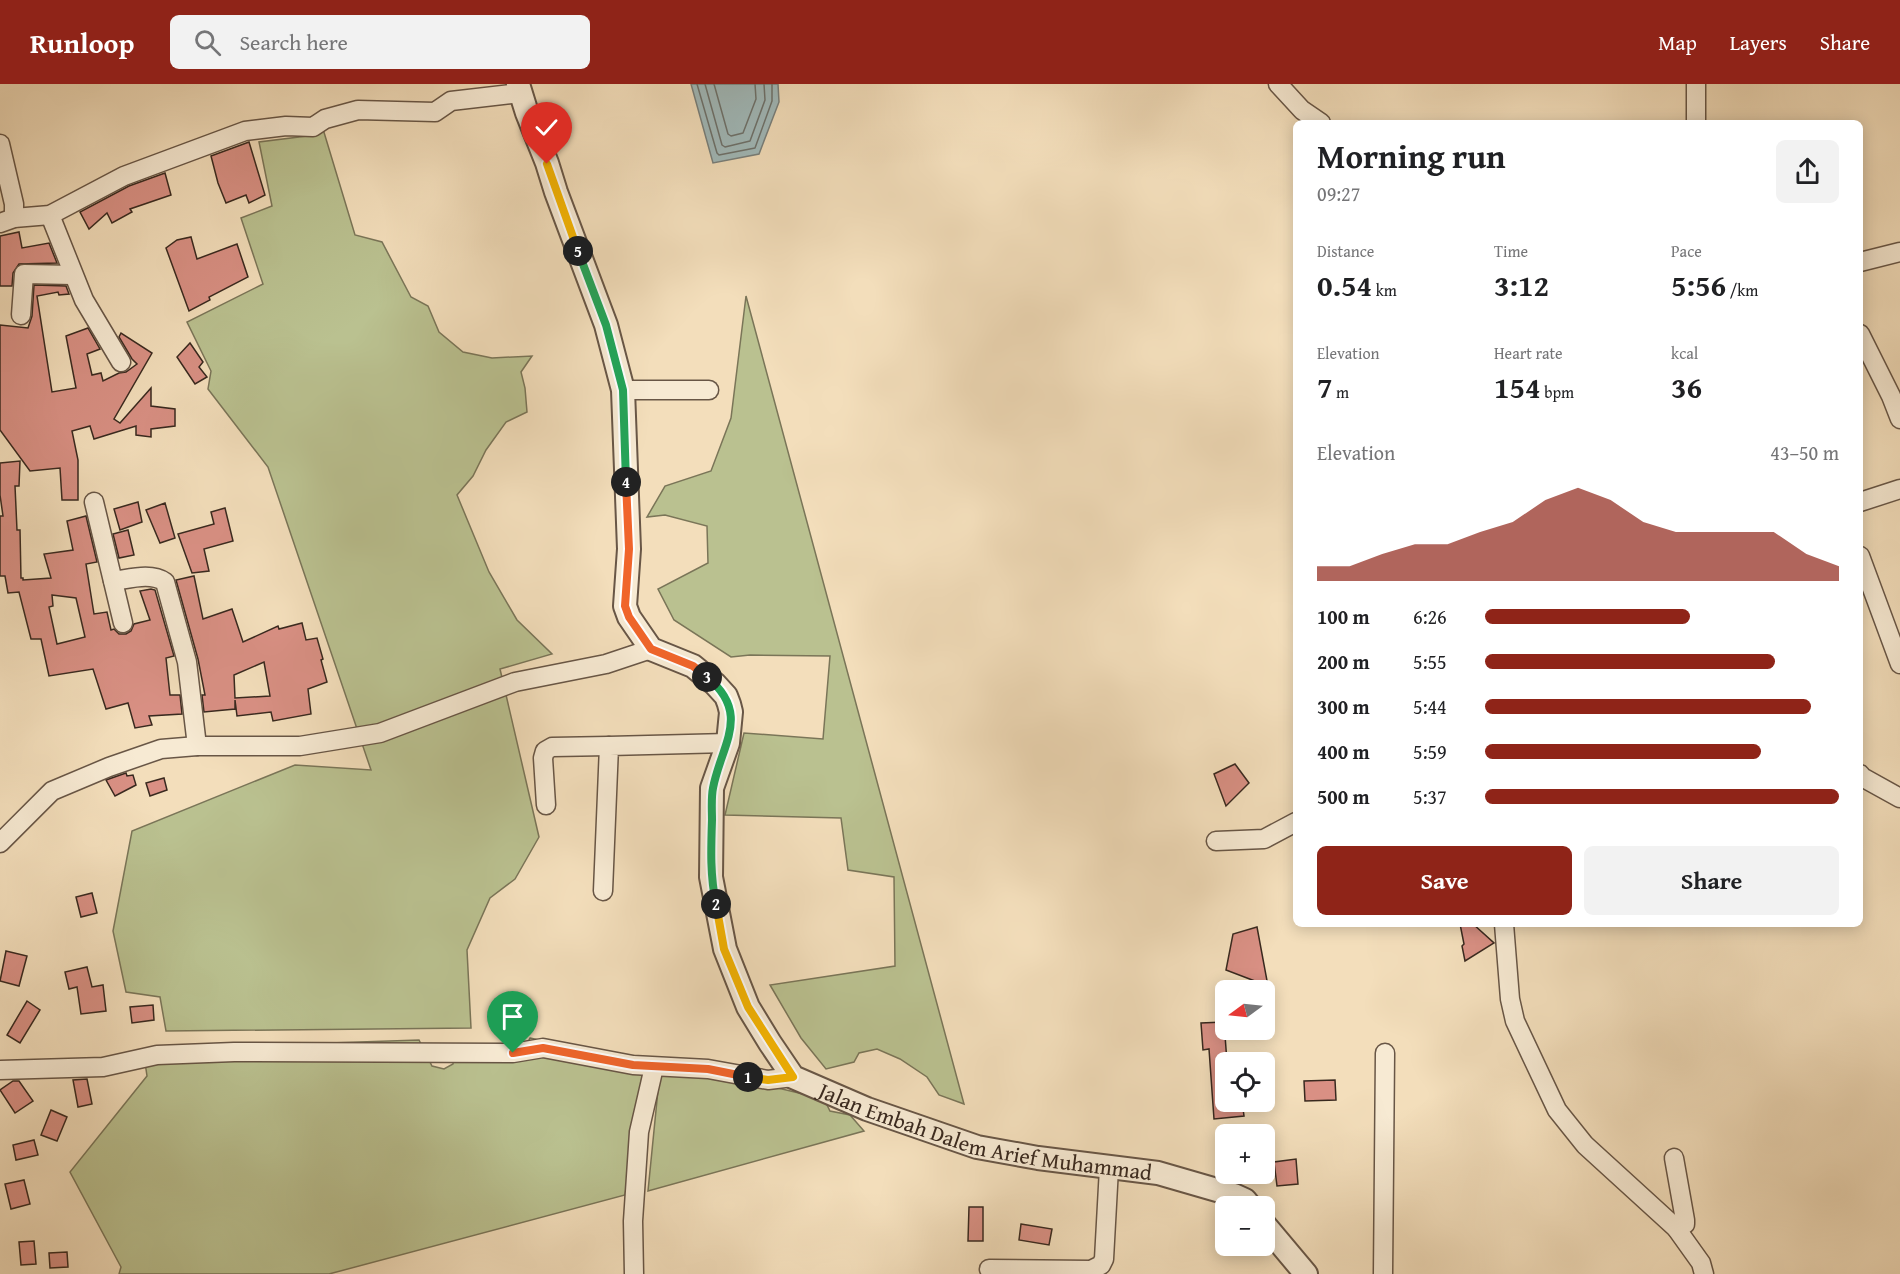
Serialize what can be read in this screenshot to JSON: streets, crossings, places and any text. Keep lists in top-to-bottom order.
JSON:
{
  "streets": {
    "street": ["Jalan Embah Dalem Arief Muhammad"]
  },
  "north": "left",
  "page": {
    "header": "Runloop",
    "search": "Search here",
    "nav": ["Map", "Layers", "Share"],
    "heading": ["Morning run", "09:27"],
    "stats": [
      ["Distance", "0.54 km"],
      ["Time", "3:12"],
      ["Pace", "5:56 /km"],
      ["Elevation", "7 m"],
      ["Heart rate", "154 bpm"],
      ["kcal", "36"]
    ],
    "pins": [
      "5",
      "4",
      "3",
      "2",
      "1"
    ],
    "chart": ["Elevation", "43–50 m"],
    "list": [
      {
        "name": "100 m",
        "note": "6:26"
      },
      {
        "name": "200 m",
        "note": "5:55"
      },
      {
        "name": "300 m",
        "note": "5:44"
      },
      {
        "name": "400 m",
        "note": "5:59"
      },
      {
        "name": "500 m",
        "note": "5:37"
      }
    ],
    "buttons": ["Save", "Share"],
    "map_buttons": ["+", "−"]
  }
}
